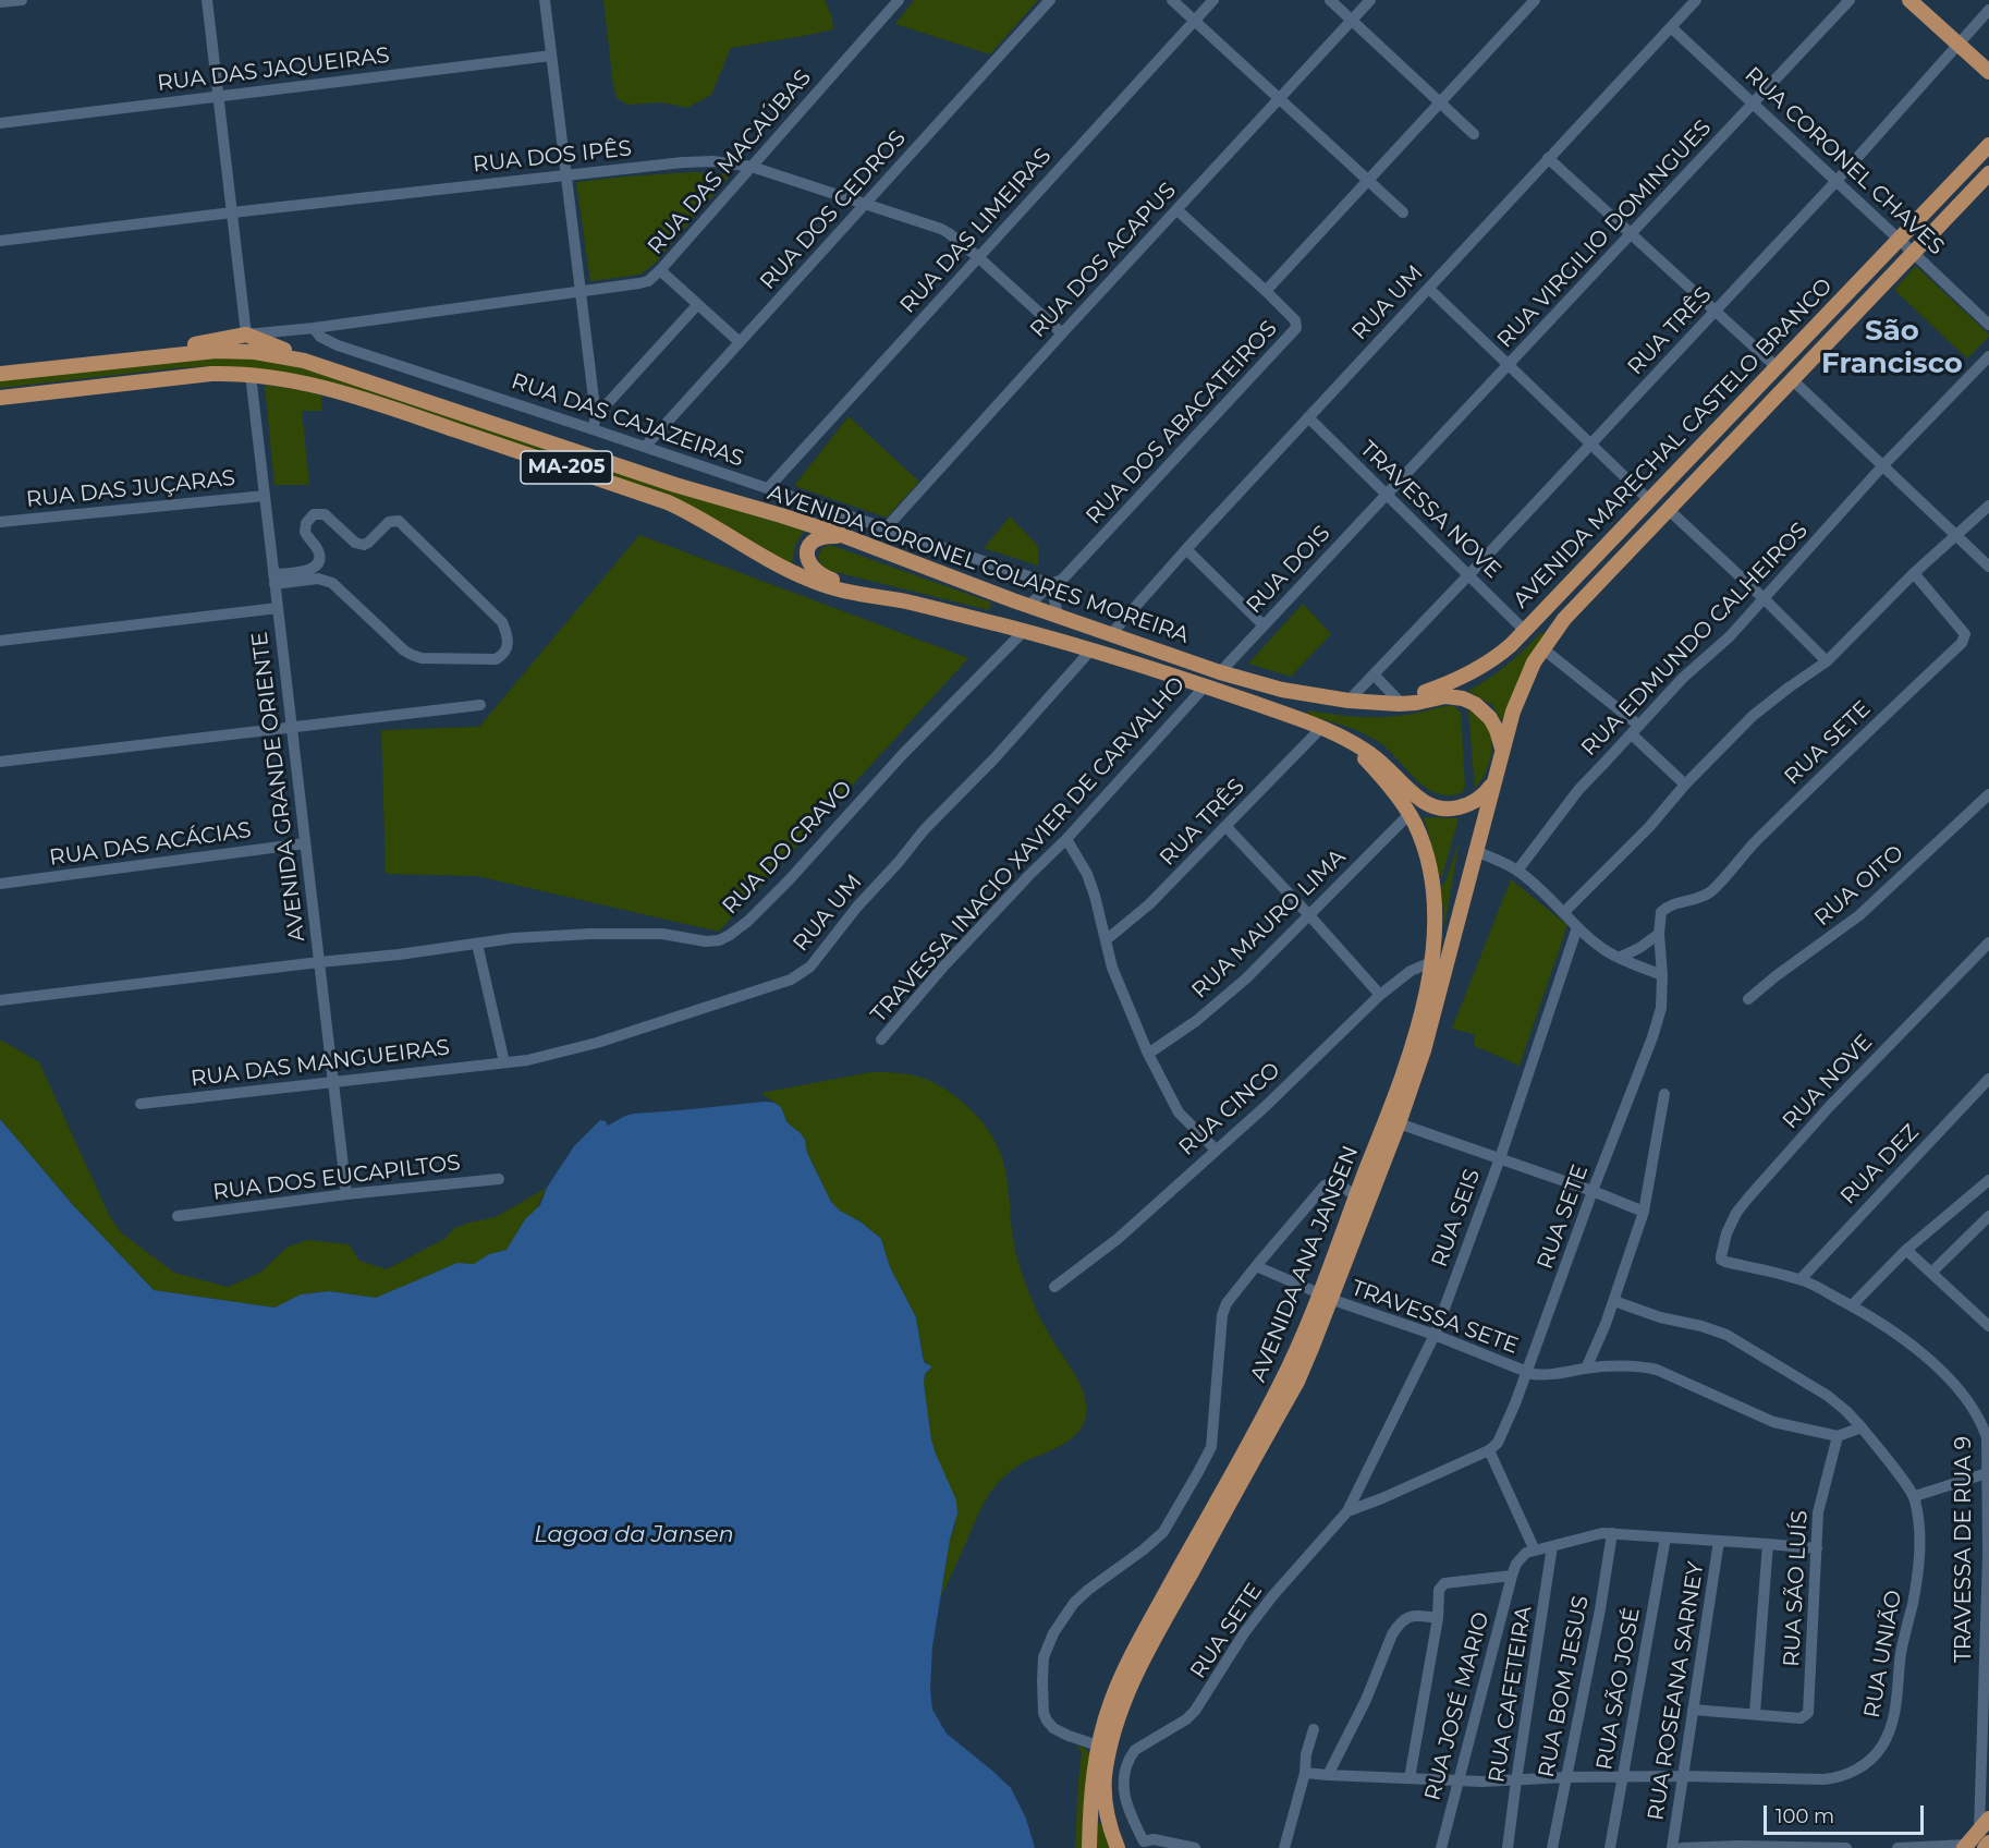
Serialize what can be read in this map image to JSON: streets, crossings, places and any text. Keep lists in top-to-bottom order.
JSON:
{
  "streets": {
    "main road": [
      "AVENIDA MARECHAL CASTELO BRANCO",
      "MA-205",
      "AVENIDA CORONEL COLARES MOREIRA",
      "AVENIDA ANA JANSEN"
    ],
    "street": [
      "RUA DAS JAQUEIRAS",
      "RUA DOS IPÊS",
      "RUA CORONEL CHAVES",
      "RUA DAS MACAÚBAS",
      "RUA DOS CEDROS",
      "RUA DAS LIMEIRAS",
      "RUA VIRGILIO DOMINGUES",
      "RUA DOS ACAPUS",
      "RUA UM",
      "RUA TRÊS",
      "RUA DAS CAJAZEIRAS",
      "RUA DOS ABACATEIROS",
      "RUA DAS JUÇARAS",
      "TRAVESSA NOVE",
      "RUA DOIS",
      "RUA EDMUNDO CALHEIROS",
      "RUA SETE",
      "AVENIDA GRANDE ORIENTE",
      "RUA DAS ACÁCIAS",
      "RUA DO CRAVO",
      "TRAVESSA INACIO XAVIER DE CARVALHO",
      "RUA OITO",
      "RUA MAURO LIMA",
      "RUA DAS MANGUEIRAS",
      "RUA NOVE",
      "RUA CINCO",
      "RUA DEZ",
      "RUA DOS EUCAPILTOS",
      "RUA SEIS",
      "TRAVESSA SETE",
      "TRAVESSA DE RUA 9",
      "RUA SÃO LUÍS",
      "RUA UNIÃO",
      "RUA BOM JESUS",
      "RUA SÃO JOSÉ",
      "RUA ROSEANA SARNEY",
      "RUA CAFETEIRA",
      "RUA JOSÉ MARIO"
    ]
  },
  "crossings": [
    ["RUA DOS IPÊS", "RUA DAS MACAÚBAS"],
    ["RUA DOS IPÊS", "RUA DOS CEDROS"],
    ["RUA DOS IPÊS", "RUA DAS LIMEIRAS"],
    ["RUA DOS IPÊS", "RUA DOS ACAPUS"],
    ["RUA CORONEL CHAVES", "RUA VIRGILIO DOMINGUES"],
    ["RUA CORONEL CHAVES", "RUA UM"],
    ["RUA CORONEL CHAVES", "RUA TRÊS"],
    ["RUA CORONEL CHAVES", "AVENIDA MARECHAL CASTELO BRANCO"],
    ["RUA DAS MACAÚBAS", "RUA DOS CEDROS"],
    ["RUA DOS CEDROS", "RUA DAS CAJAZEIRAS"],
    ["RUA DAS LIMEIRAS", "RUA DAS CAJAZEIRAS"],
    ["RUA VIRGILIO DOMINGUES", "TRAVESSA NOVE"],
    ["RUA VIRGILIO DOMINGUES", "RUA DOIS"],
    ["RUA DOS ACAPUS", "RUA DAS CAJAZEIRAS"],
    ["RUA UM", "TRAVESSA NOVE"],
    ["RUA UM", "AVENIDA CORONEL COLARES MOREIRA"],
    ["RUA UM", "RUA DAS MANGUEIRAS"],
    ["RUA TRÊS", "AVENIDA MARECHAL CASTELO BRANCO"],
    ["RUA TRÊS", "TRAVESSA NOVE"],
    ["RUA TRÊS", "AVENIDA CORONEL COLARES MOREIRA"],
    ["RUA TRÊS", "AVENIDA ANA JANSEN"],
    ["RUA DAS CAJAZEIRAS", "RUA DOS ABACATEIROS"],
    ["RUA DOS ABACATEIROS", "AVENIDA CORONEL COLARES MOREIRA"],
    ["AVENIDA MARECHAL CASTELO BRANCO", "TRAVESSA NOVE"],
    ["AVENIDA MARECHAL CASTELO BRANCO", "AVENIDA CORONEL COLARES MOREIRA"],
    ["AVENIDA MARECHAL CASTELO BRANCO", "AVENIDA ANA JANSEN"],
    ["RUA DAS JUÇARAS", "AVENIDA GRANDE ORIENTE"],
    ["TRAVESSA NOVE", "RUA DOIS"],
    ["AVENIDA CORONEL COLARES MOREIRA", "RUA DOIS"],
    ["AVENIDA CORONEL COLARES MOREIRA", "AVENIDA GRANDE ORIENTE"],
    ["AVENIDA CORONEL COLARES MOREIRA", "RUA DO CRAVO"],
    ["AVENIDA CORONEL COLARES MOREIRA", "TRAVESSA INACIO XAVIER DE CARVALHO"],
    ["AVENIDA CORONEL COLARES MOREIRA", "AVENIDA ANA JANSEN"],
    ["RUA SETE", "RUA SEIS"],
    ["RUA SETE", "TRAVESSA SETE"],
    ["AVENIDA GRANDE ORIENTE", "RUA DAS ACÁCIAS"],
    ["AVENIDA GRANDE ORIENTE", "RUA DO CRAVO"],
    ["AVENIDA GRANDE ORIENTE", "RUA DAS MANGUEIRAS"],
    ["AVENIDA GRANDE ORIENTE", "RUA DOS EUCAPILTOS"],
    ["RUA MAURO LIMA", "AVENIDA ANA JANSEN"],
    ["RUA NOVE", "TRAVESSA DE RUA 9"],
    ["RUA CINCO", "AVENIDA ANA JANSEN"],
    ["RUA DEZ", "TRAVESSA DE RUA 9"],
    ["RUA SEIS", "TRAVESSA SETE"],
    ["AVENIDA ANA JANSEN", "TRAVESSA SETE"],
    ["RUA UNIÃO", "RUA BOM JESUS"],
    ["RUA UNIÃO", "RUA SÃO JOSÉ"],
    ["RUA UNIÃO", "RUA ROSEANA SARNEY"],
    ["RUA UNIÃO", "RUA CAFETEIRA"],
    ["RUA UNIÃO", "RUA JOSÉ MARIO"]
  ],
  "districts": ["São Francisco"],
  "water": ["Lagoa da Jansen"],
  "scale_bar": "100 m"
}
